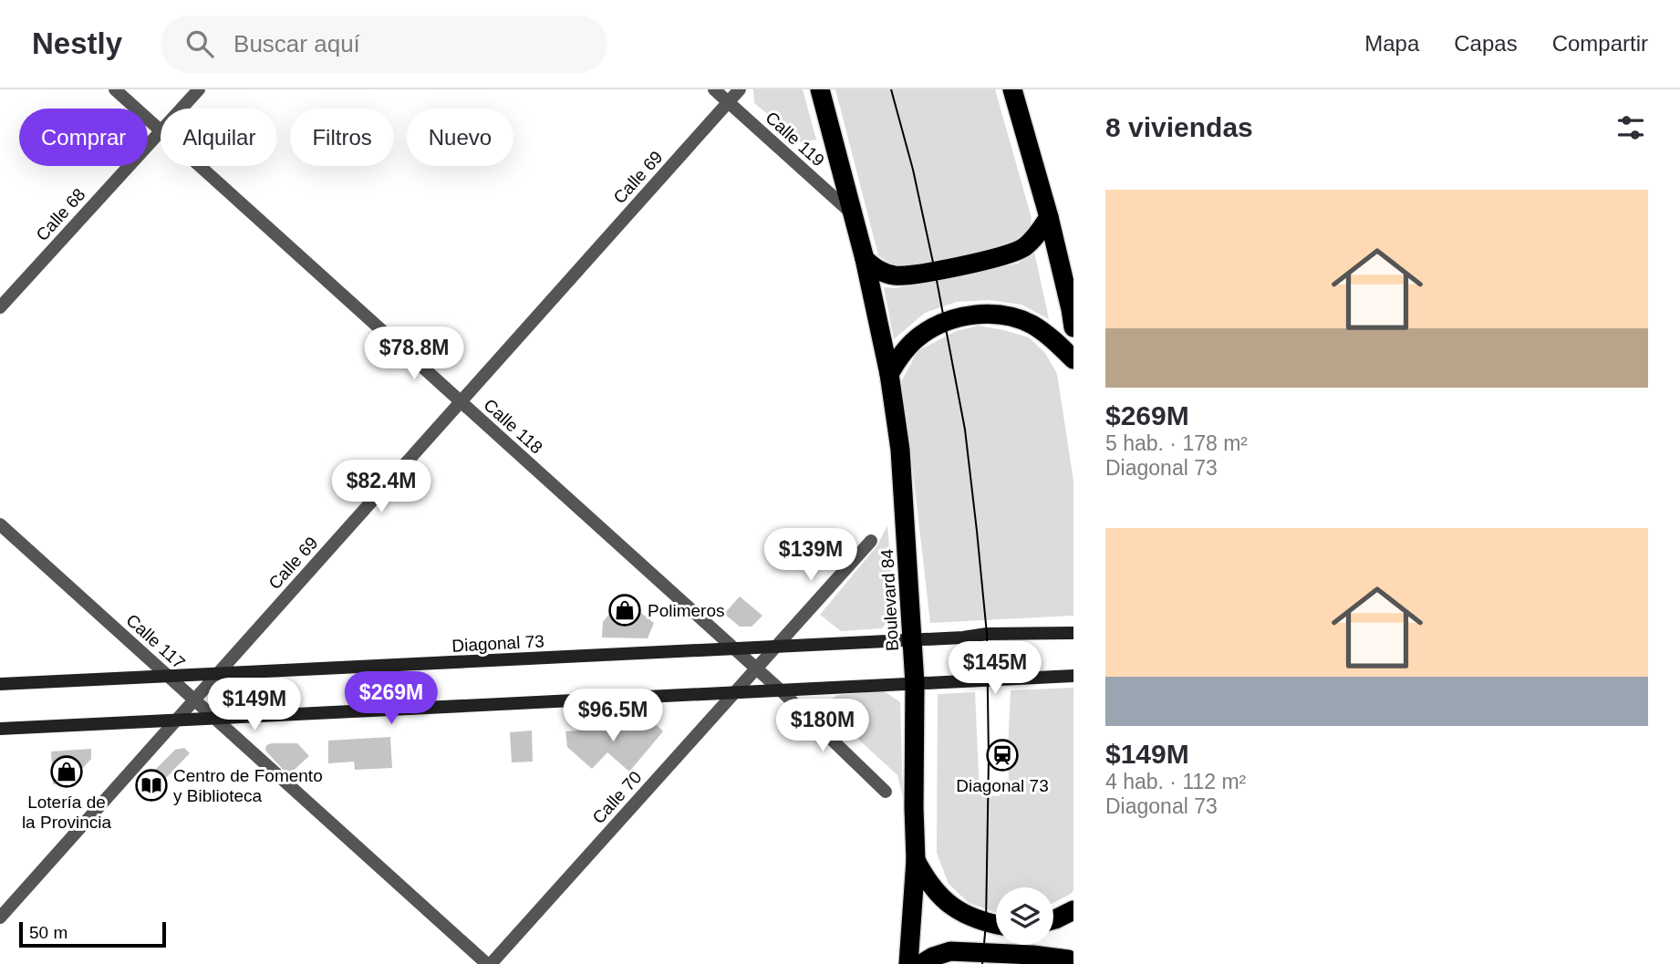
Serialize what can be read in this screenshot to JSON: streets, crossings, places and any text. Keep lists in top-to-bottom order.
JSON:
{
  "streets": {
    "highway": ["Boulevard 84"],
    "main road": ["Diagonal 73"],
    "street": [
      "Calle 119",
      "Calle 69",
      "Calle 68",
      "Calle 118",
      "Calle 117",
      "Calle 70"
    ]
  },
  "crossings": [
    ["Calle 119", "Calle 69"],
    ["Calle 119", "Boulevard 84"],
    ["Calle 69", "Calle 118"],
    ["Calle 69", "Calle 117"],
    ["Calle 69", "Diagonal 73"],
    ["Calle 68", "Calle 118"],
    ["Calle 118", "Diagonal 73"],
    ["Calle 118", "Calle 70"],
    ["Boulevard 84", "Diagonal 73"],
    ["Calle 117", "Diagonal 73"],
    ["Calle 117", "Calle 70"],
    ["Diagonal 73", "Calle 70"]
  ],
  "places": {
    "shop": ["Polimeros", "Lotería de la Provincia"],
    "station": ["Diagonal 73"],
    "library": ["Centro de Fomento y Biblioteca"]
  },
  "scale_bar": "50 m",
  "page": {
    "header": "Nestly",
    "search": "Buscar aquí",
    "nav": ["Mapa", "Capas", "Compartir"],
    "heading": "8 viviendas",
    "chip": [
      "Comprar",
      "Alquilar",
      "Filtros",
      "Nuevo"
    ],
    "list": [
      {
        "name": "$269M",
        "note": "5 hab. · 178 m² · Diagonal 73"
      },
      {
        "name": "$149M",
        "note": "4 hab. · 112 m² · Diagonal 73"
      }
    ],
    "price": [
      "$78.8M",
      "$82.4M",
      "$139M",
      "$145M",
      "$269M",
      "$149M",
      "$96.5M",
      "$180M"
    ],
    "scale": "50 m"
  }
}
